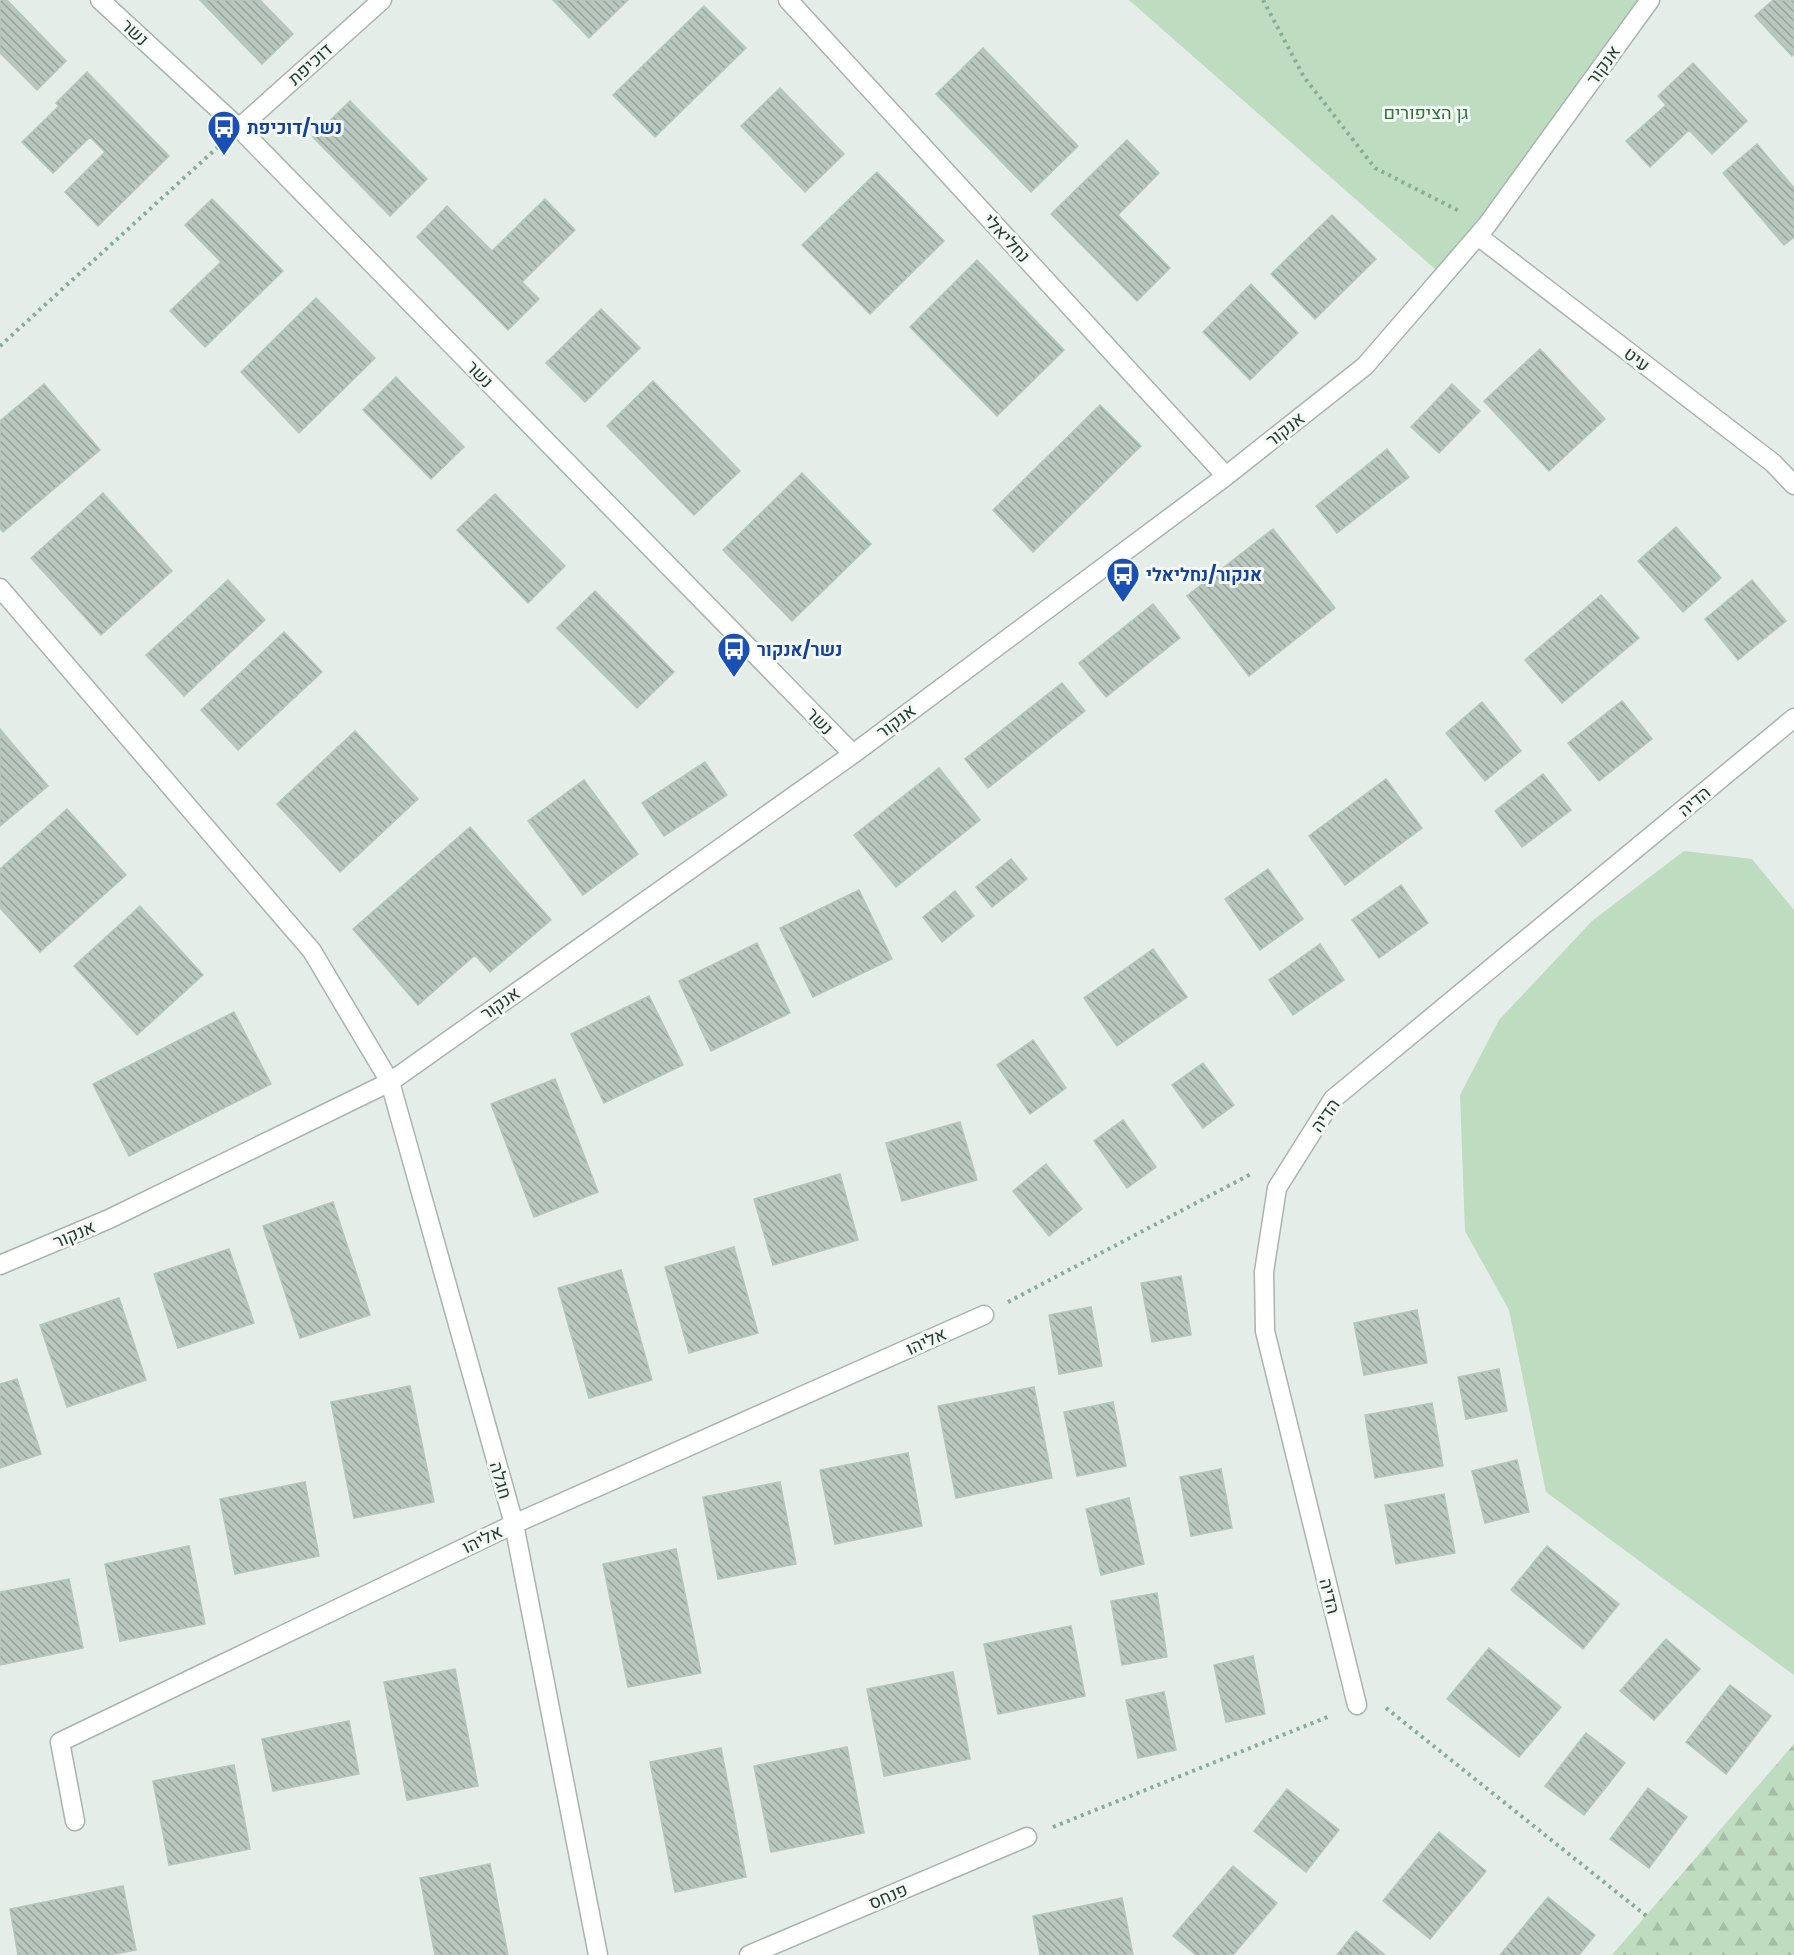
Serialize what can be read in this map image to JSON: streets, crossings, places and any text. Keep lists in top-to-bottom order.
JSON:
{
  "streets": {
    "street": [
      "נשר",
      "דוכיפת",
      "אנקור",
      "נחליאלי",
      "עיט",
      "הדיה",
      "אליהו",
      "חגלה",
      "פנחס"
    ]
  },
  "crossings": [
    ["נשר", "דוכיפת"],
    ["נשר", "אנקור"],
    ["אנקור", "נחליאלי"],
    ["אנקור", "עיט"],
    ["אנקור", "חגלה"],
    ["אליהו", "חגלה"]
  ],
  "parks": ["גן הציפורים"],
  "places": {
    "bus stop": ["נשר/דוכיפת", "אנקור/נחליאלי", "נשר/אנקור"]
  }
}
